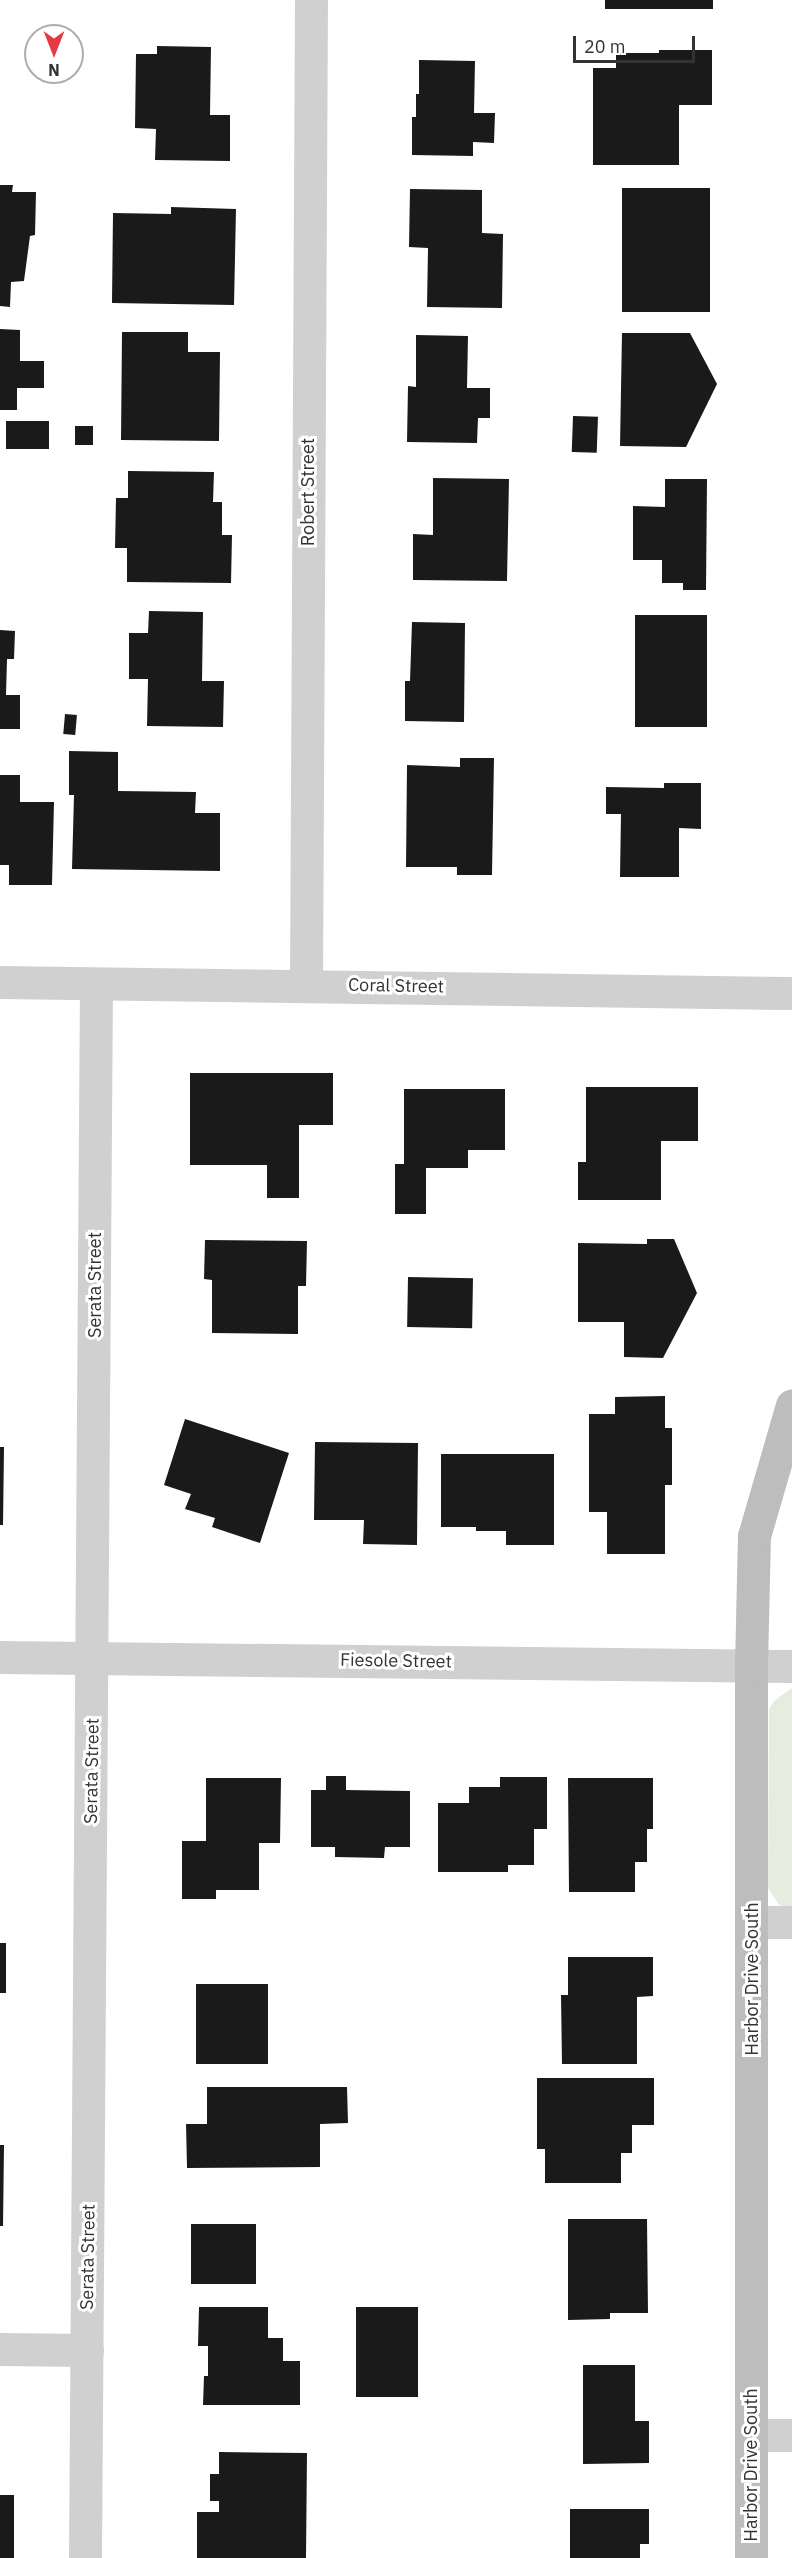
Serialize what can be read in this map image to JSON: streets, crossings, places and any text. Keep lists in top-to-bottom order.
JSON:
{
  "streets": {
    "street": [
      "Robert Street",
      "Coral Street",
      "Serata Street",
      "Fiesole Street",
      "Harbor Drive South"
    ]
  },
  "crossings": [
    ["Robert Street", "Coral Street"],
    ["Coral Street", "Serata Street"],
    ["Serata Street", "Fiesole Street"],
    ["Fiesole Street", "Harbor Drive South"]
  ],
  "scale_bar": "20 m",
  "north": "bottom"
}
